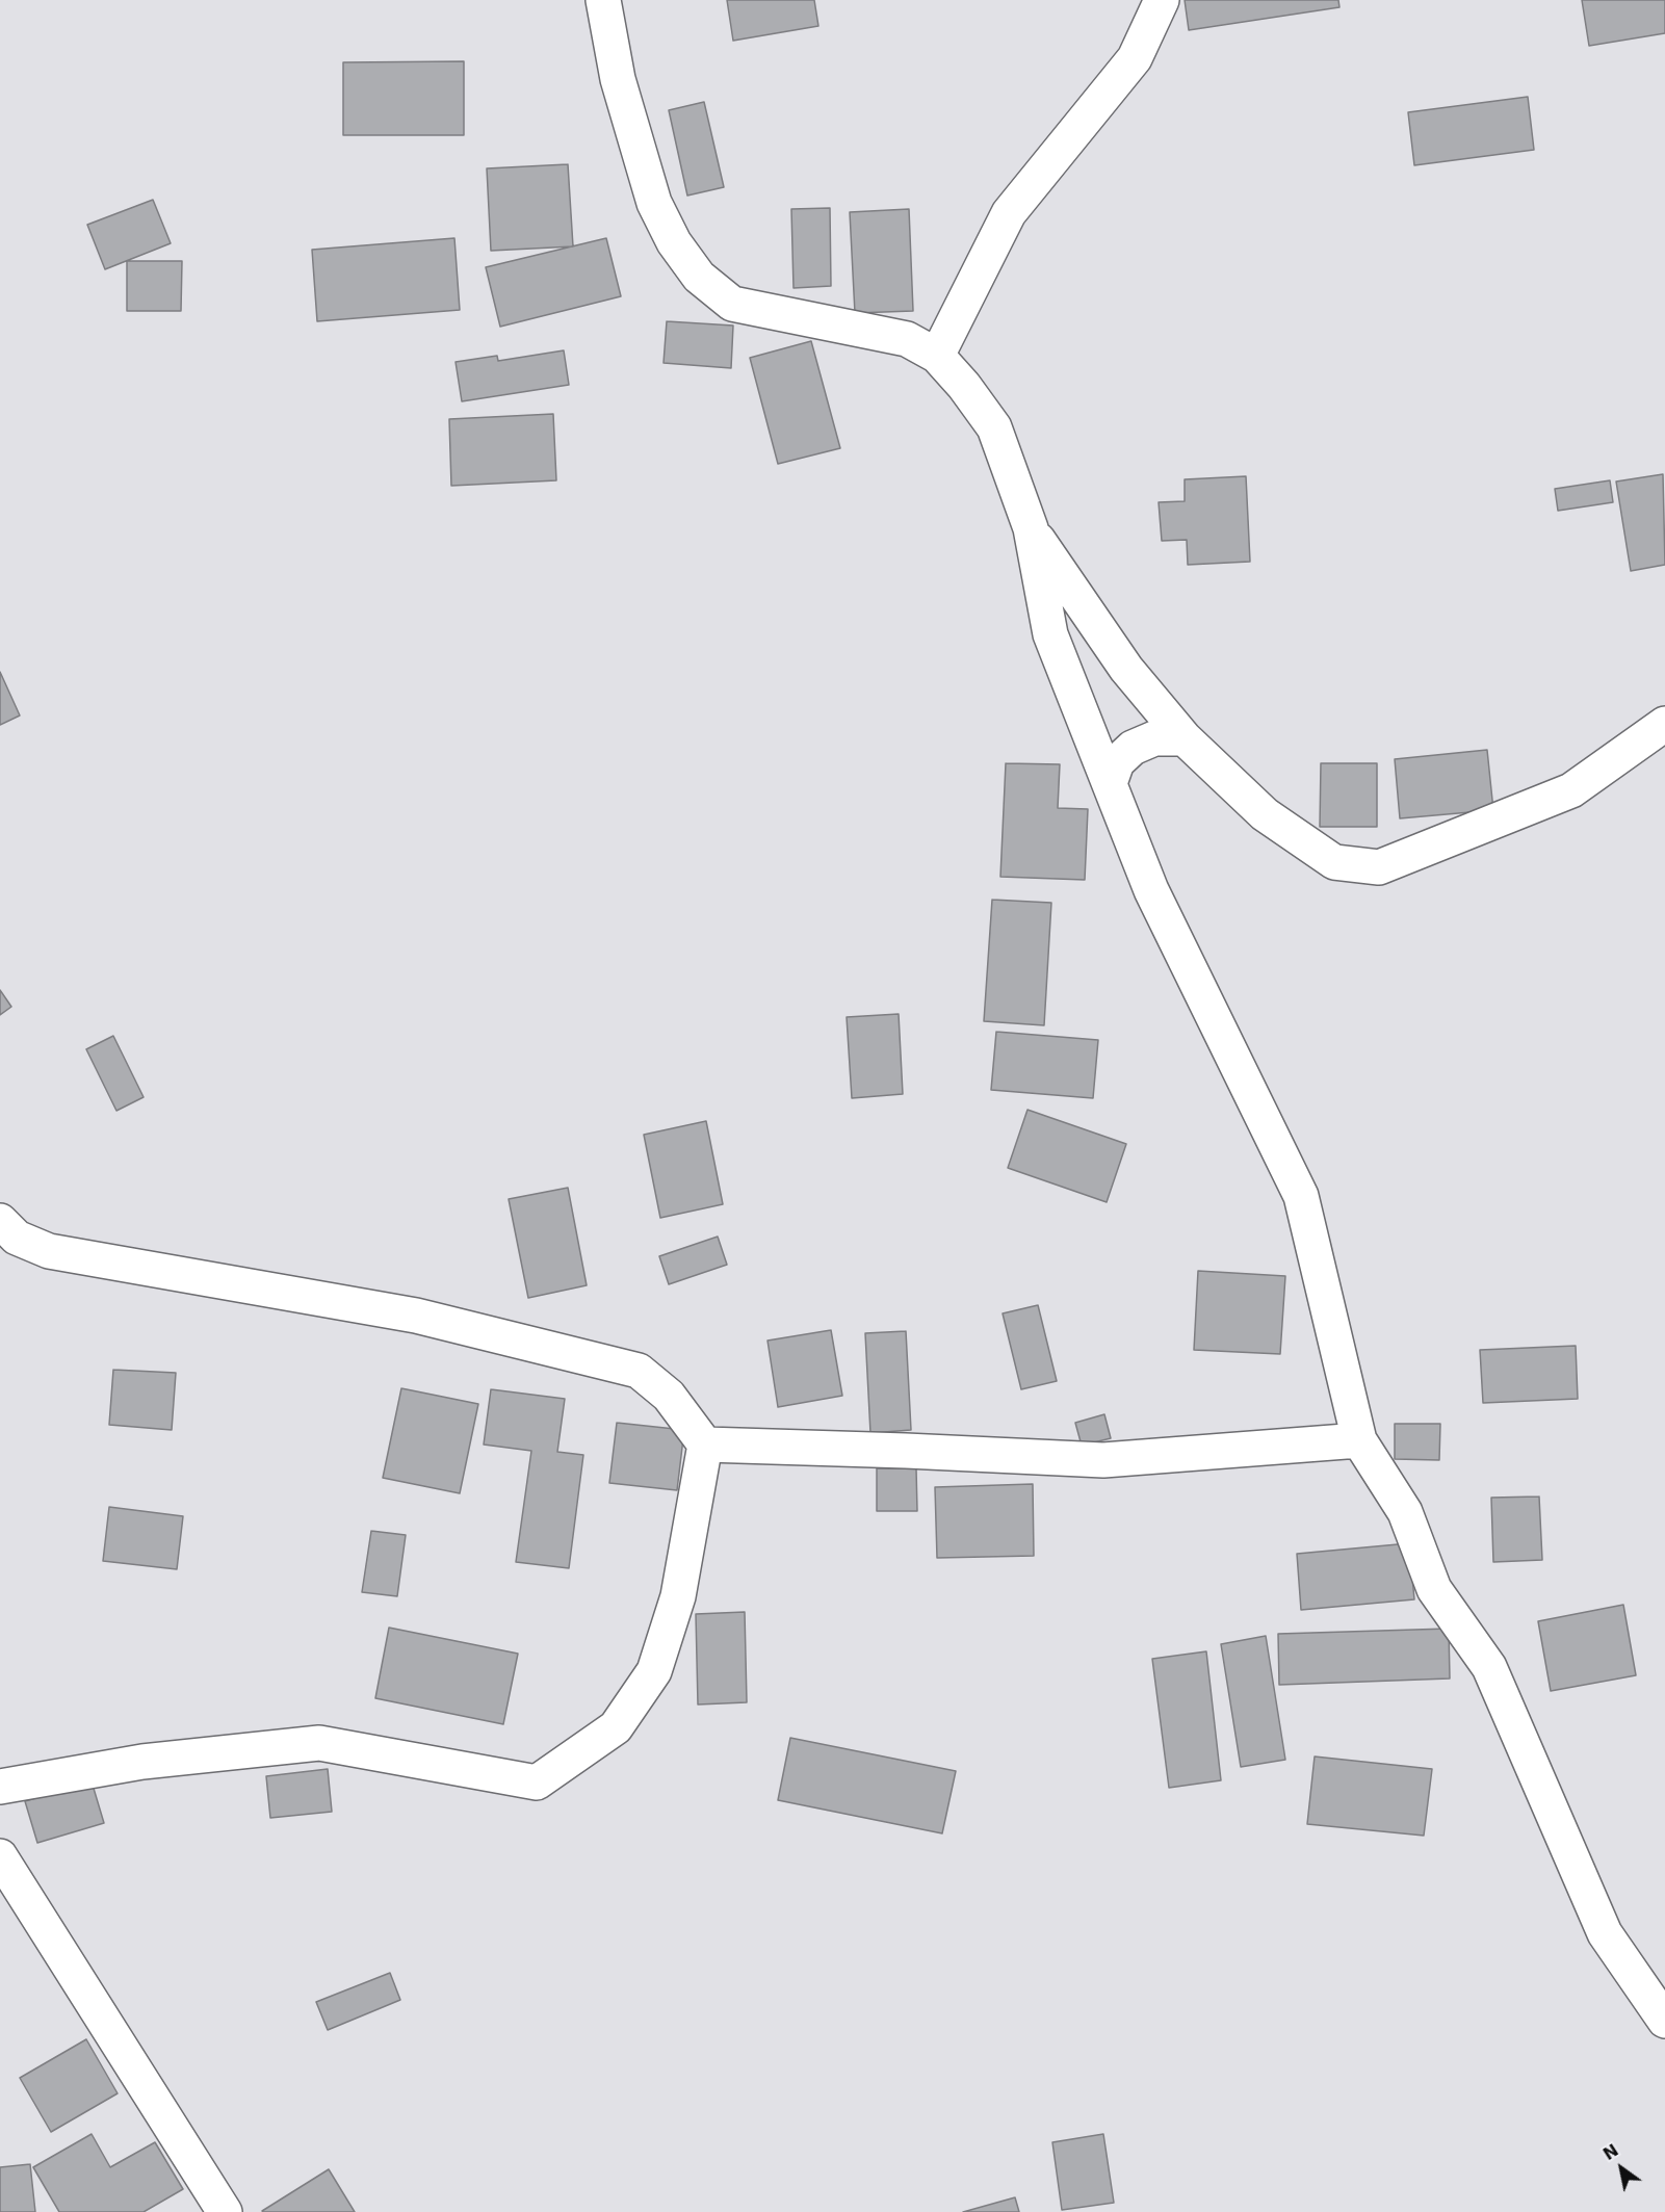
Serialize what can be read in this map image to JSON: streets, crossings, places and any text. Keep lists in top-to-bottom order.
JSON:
{
  "north": "top left"
}
